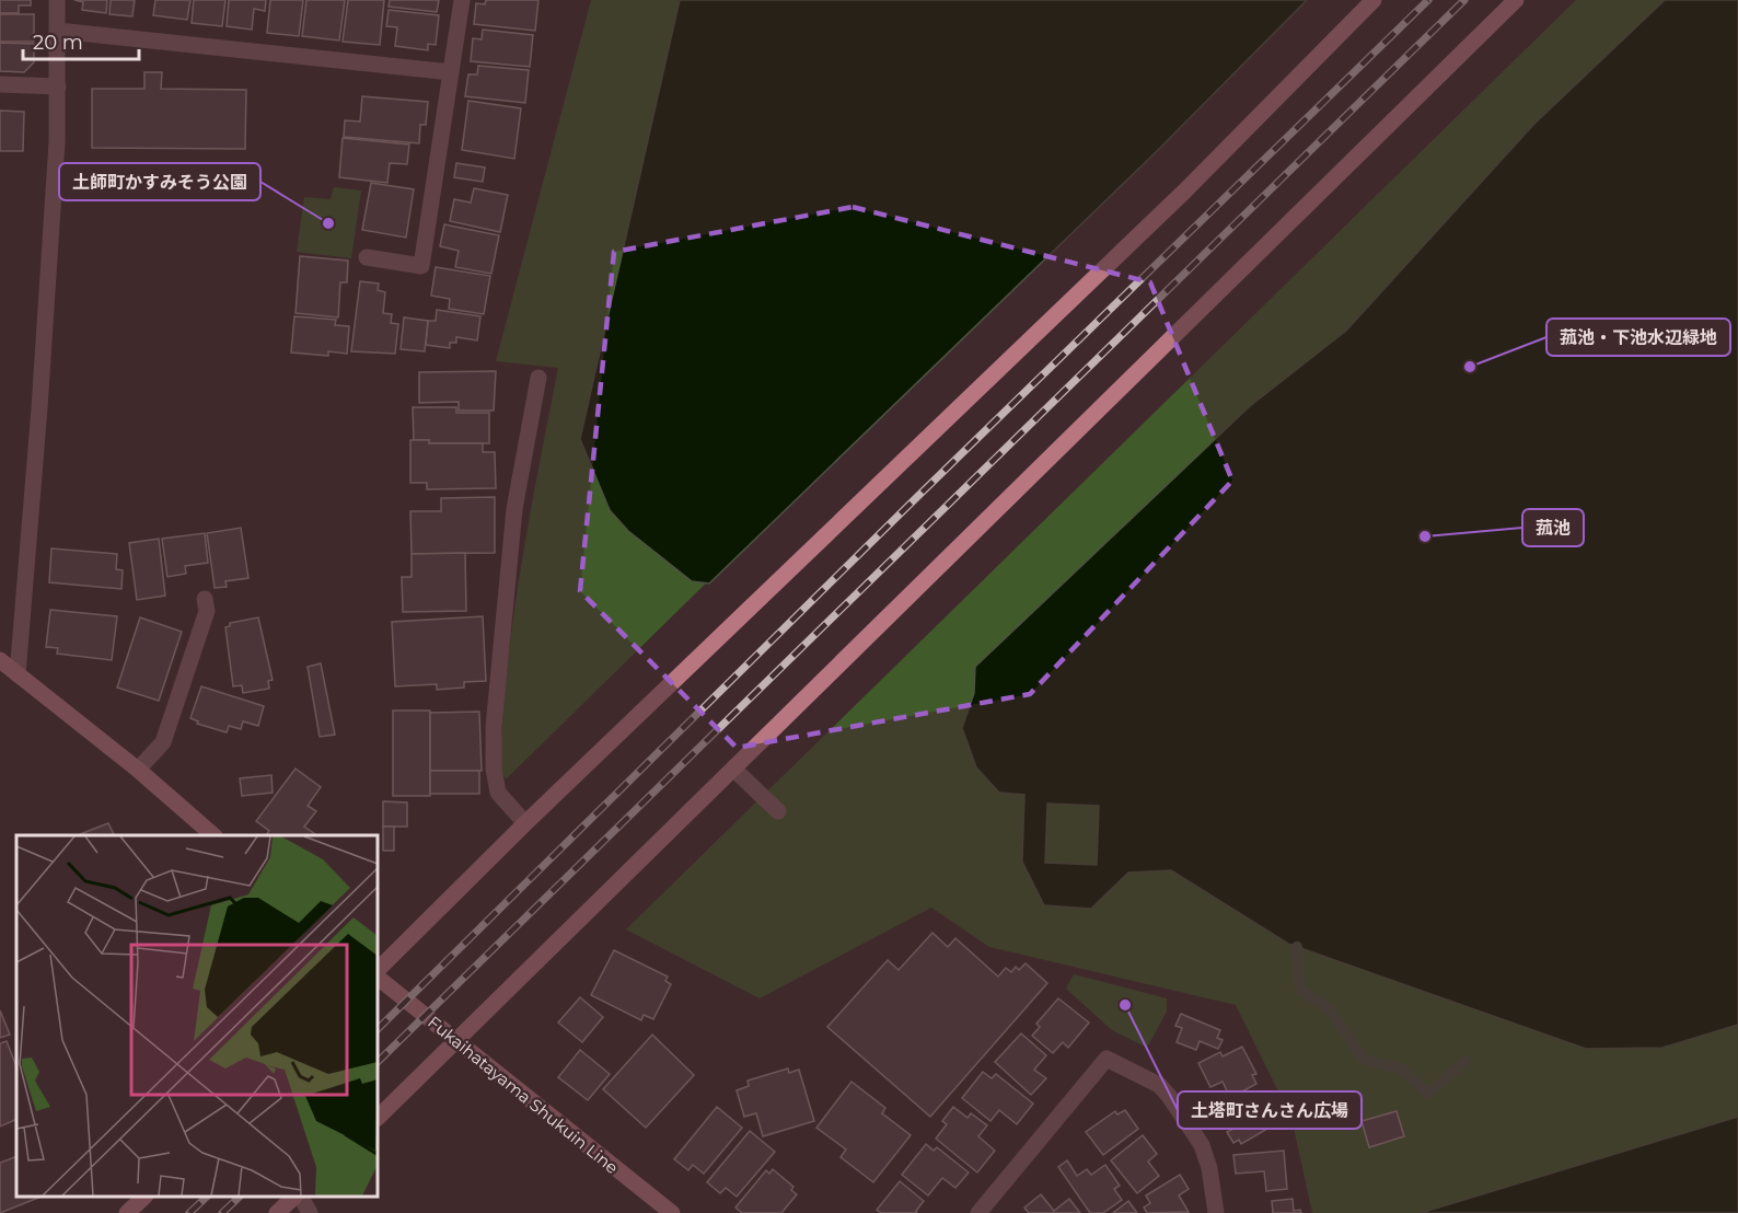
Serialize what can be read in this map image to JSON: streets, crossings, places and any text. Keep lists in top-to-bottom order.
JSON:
{
  "streets": {
    "street": ["Fukaihatayama Shukuin Line"]
  },
  "places": [
    "土師町かすみそう公園",
    "菰池・下池水辺緑地",
    "菰池",
    "土塔町さんさん広場"
  ],
  "scale_bar": "20 m"
}
